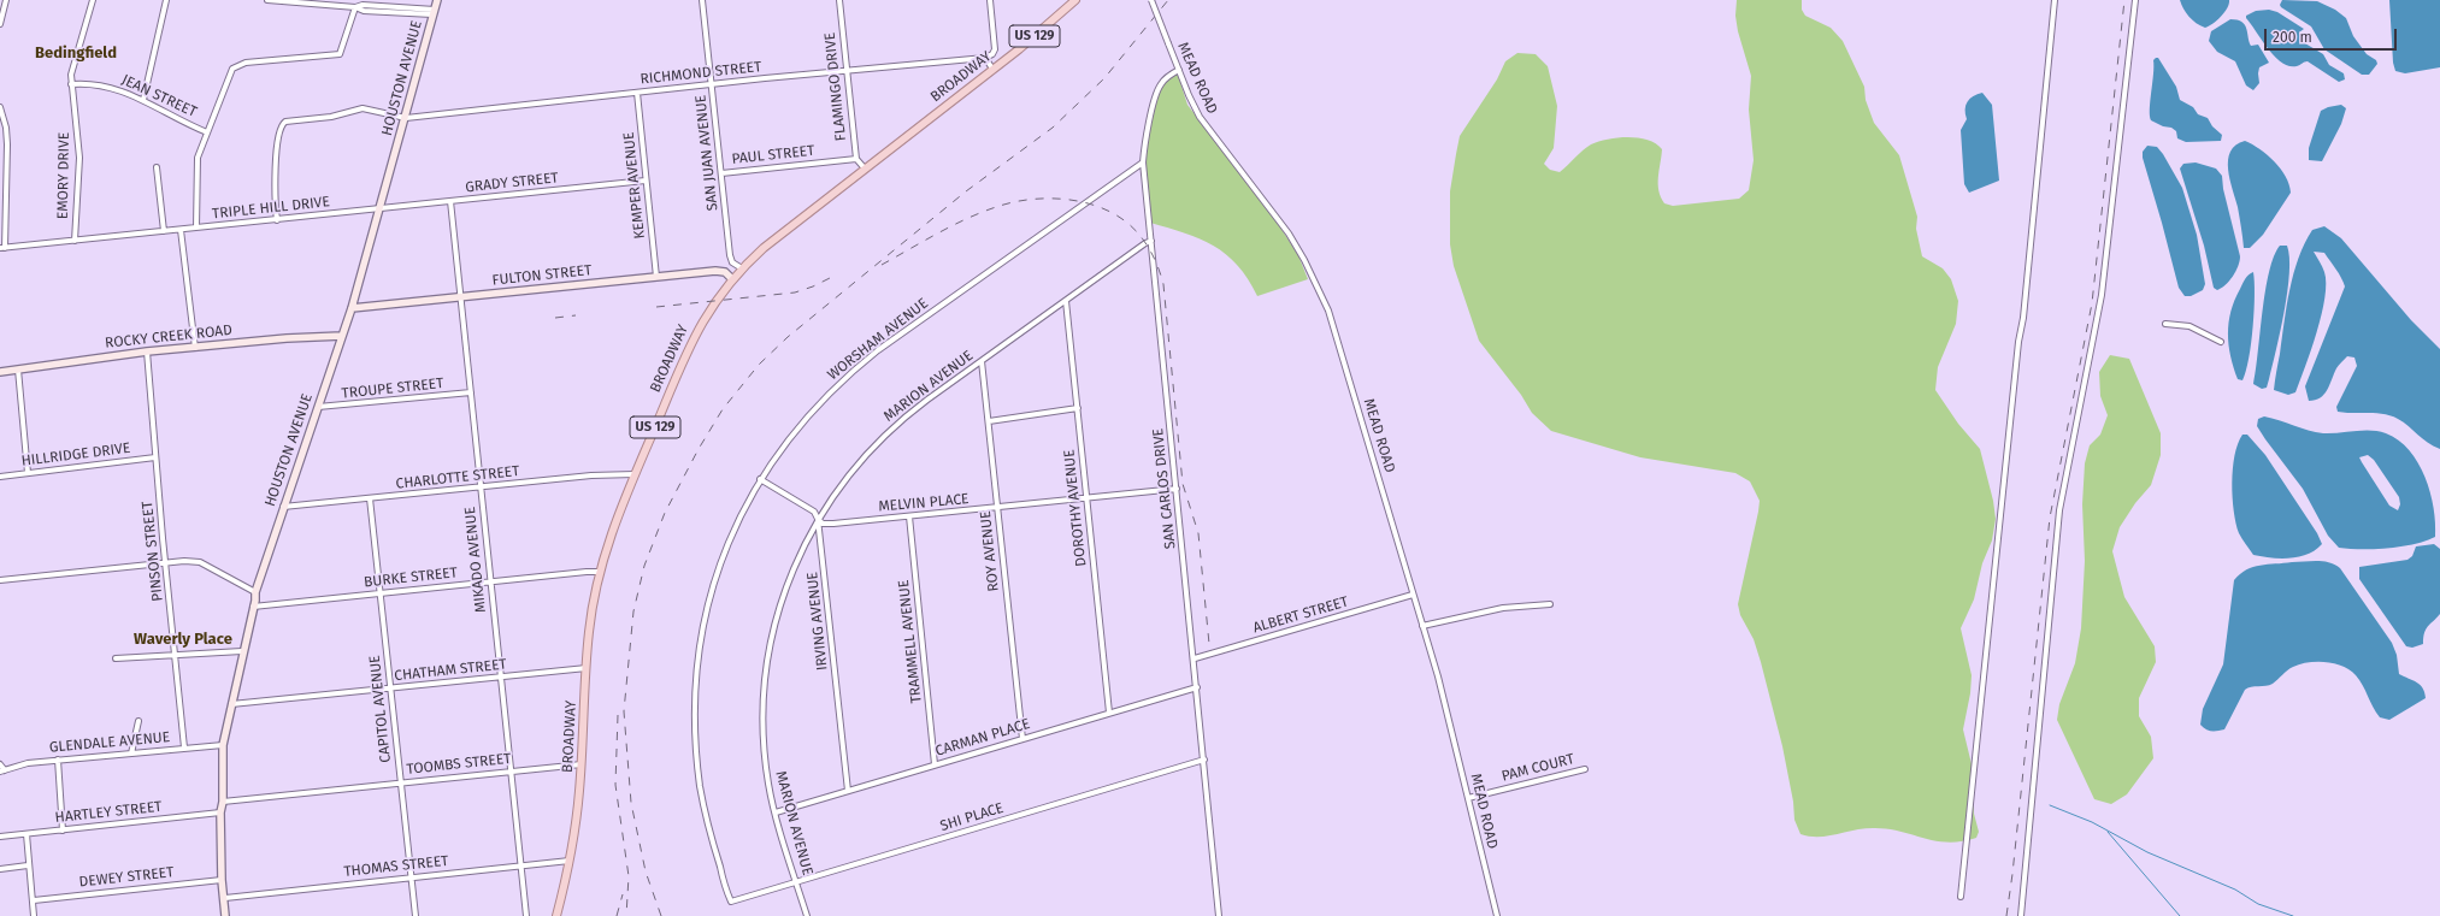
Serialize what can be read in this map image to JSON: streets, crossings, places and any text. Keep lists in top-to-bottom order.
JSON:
{
  "streets": {
    "main road": ["US 129", "BROADWAY"],
    "street": [
      "RICHMOND STREET",
      "HOUSTON AVENUE",
      "MEAD ROAD",
      "FLAMINGO DRIVE",
      "JEAN STREET",
      "SAN JUAN AVENUE",
      "PAUL STREET",
      "EMORY DRIVE",
      "GRADY STREET",
      "KEMPER AVENUE",
      "TRIPLE HILL DRIVE",
      "FULTON STREET",
      "ROCKY CREEK ROAD",
      "WORSHAM AVENUE",
      "MARION AVENUE",
      "TROUPE STREET",
      "HILLRIDGE DRIVE",
      "CHARLOTTE STREET",
      "SAN CARLOS DRIVE",
      "MELVIN PLACE",
      "DOROTHY AVENUE",
      "PINSON STREET",
      "ROY AVENUE",
      "MIKADO AVENUE",
      "BURKE STREET",
      "ALBERT STREET",
      "IRVING AVENUE",
      "TRAMMELL AVENUE",
      "CHATHAM STREET",
      "CAPITOL AVENUE",
      "CARMAN PLACE",
      "GLENDALE AVENUE",
      "TOOMBS STREET",
      "PAM COURT",
      "HARTLEY STREET",
      "SHI PLACE",
      "THOMAS STREET",
      "DEWEY STREET"
    ]
  },
  "crossings": [
    ["RICHMOND STREET", "HOUSTON AVENUE"],
    ["RICHMOND STREET", "FLAMINGO DRIVE"],
    ["RICHMOND STREET", "SAN JUAN AVENUE"],
    ["RICHMOND STREET", "KEMPER AVENUE"],
    ["RICHMOND STREET", "TRIPLE HILL DRIVE"],
    ["BROADWAY", "FLAMINGO DRIVE"],
    ["BROADWAY", "SAN JUAN AVENUE"],
    ["BROADWAY", "FULTON STREET"],
    ["BROADWAY", "CHARLOTTE STREET"],
    ["BROADWAY", "BURKE STREET"],
    ["BROADWAY", "CHATHAM STREET"],
    ["BROADWAY", "TOOMBS STREET"],
    ["BROADWAY", "THOMAS STREET"],
    ["HOUSTON AVENUE", "GRADY STREET"],
    ["HOUSTON AVENUE", "TRIPLE HILL DRIVE"],
    ["HOUSTON AVENUE", "FULTON STREET"],
    ["HOUSTON AVENUE", "ROCKY CREEK ROAD"],
    ["HOUSTON AVENUE", "TROUPE STREET"],
    ["HOUSTON AVENUE", "CHARLOTTE STREET"],
    ["HOUSTON AVENUE", "BURKE STREET"],
    ["HOUSTON AVENUE", "CHATHAM STREET"],
    ["HOUSTON AVENUE", "GLENDALE AVENUE"],
    ["HOUSTON AVENUE", "TOOMBS STREET"],
    ["HOUSTON AVENUE", "HARTLEY STREET"],
    ["HOUSTON AVENUE", "THOMAS STREET"],
    ["HOUSTON AVENUE", "DEWEY STREET"],
    ["MEAD ROAD", "SAN CARLOS DRIVE"],
    ["MEAD ROAD", "ALBERT STREET"],
    ["MEAD ROAD", "PAM COURT"],
    ["FLAMINGO DRIVE", "PAUL STREET"],
    ["JEAN STREET", "EMORY DRIVE"],
    ["SAN JUAN AVENUE", "PAUL STREET"],
    ["EMORY DRIVE", "TRIPLE HILL DRIVE"],
    ["GRADY STREET", "KEMPER AVENUE"],
    ["GRADY STREET", "TRIPLE HILL DRIVE"],
    ["GRADY STREET", "MIKADO AVENUE"],
    ["KEMPER AVENUE", "FULTON STREET"],
    ["FULTON STREET", "MIKADO AVENUE"],
    ["ROCKY CREEK ROAD", "PINSON STREET"],
    ["WORSHAM AVENUE", "SAN CARLOS DRIVE"],
    ["WORSHAM AVENUE", "SHI PLACE"],
    ["MARION AVENUE", "SAN CARLOS DRIVE"],
    ["MARION AVENUE", "MELVIN PLACE"],
    ["MARION AVENUE", "DOROTHY AVENUE"],
    ["MARION AVENUE", "ROY AVENUE"],
    ["MARION AVENUE", "IRVING AVENUE"],
    ["MARION AVENUE", "CARMAN PLACE"],
    ["MARION AVENUE", "SHI PLACE"],
    ["TROUPE STREET", "MIKADO AVENUE"],
    ["HILLRIDGE DRIVE", "PINSON STREET"],
    ["CHARLOTTE STREET", "MIKADO AVENUE"],
    ["CHARLOTTE STREET", "CAPITOL AVENUE"],
    ["SAN CARLOS DRIVE", "MELVIN PLACE"],
    ["SAN CARLOS DRIVE", "ALBERT STREET"],
    ["SAN CARLOS DRIVE", "CARMAN PLACE"],
    ["SAN CARLOS DRIVE", "SHI PLACE"],
    ["MELVIN PLACE", "DOROTHY AVENUE"],
    ["MELVIN PLACE", "ROY AVENUE"],
    ["MELVIN PLACE", "IRVING AVENUE"],
    ["MELVIN PLACE", "TRAMMELL AVENUE"],
    ["DOROTHY AVENUE", "CARMAN PLACE"],
    ["PINSON STREET", "GLENDALE AVENUE"],
    ["ROY AVENUE", "CARMAN PLACE"],
    ["MIKADO AVENUE", "BURKE STREET"],
    ["MIKADO AVENUE", "CHATHAM STREET"],
    ["MIKADO AVENUE", "TOOMBS STREET"],
    ["MIKADO AVENUE", "THOMAS STREET"],
    ["BURKE STREET", "CAPITOL AVENUE"],
    ["IRVING AVENUE", "CARMAN PLACE"],
    ["TRAMMELL AVENUE", "CARMAN PLACE"],
    ["CHATHAM STREET", "CAPITOL AVENUE"],
    ["CAPITOL AVENUE", "TOOMBS STREET"],
    ["CAPITOL AVENUE", "THOMAS STREET"]
  ],
  "districts": ["Bedingfield", "Waverly Place"],
  "scale_bar": "200 m"
}
